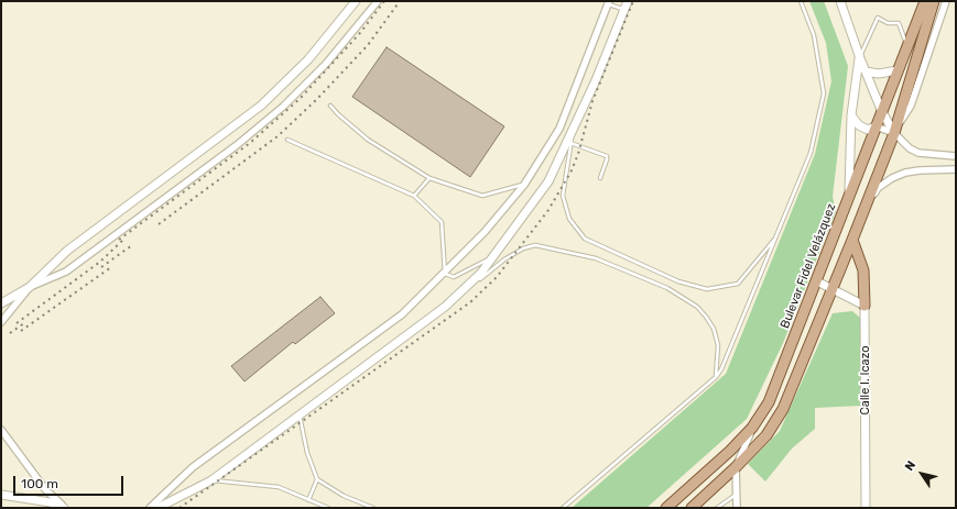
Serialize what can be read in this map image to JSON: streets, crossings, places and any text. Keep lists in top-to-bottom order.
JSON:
{
  "streets": {
    "main road": ["Bulevar Fidel Velázquez"],
    "street": ["Calle I. Icazo"]
  },
  "scale_bar": "100 m",
  "north": "top left"
}
